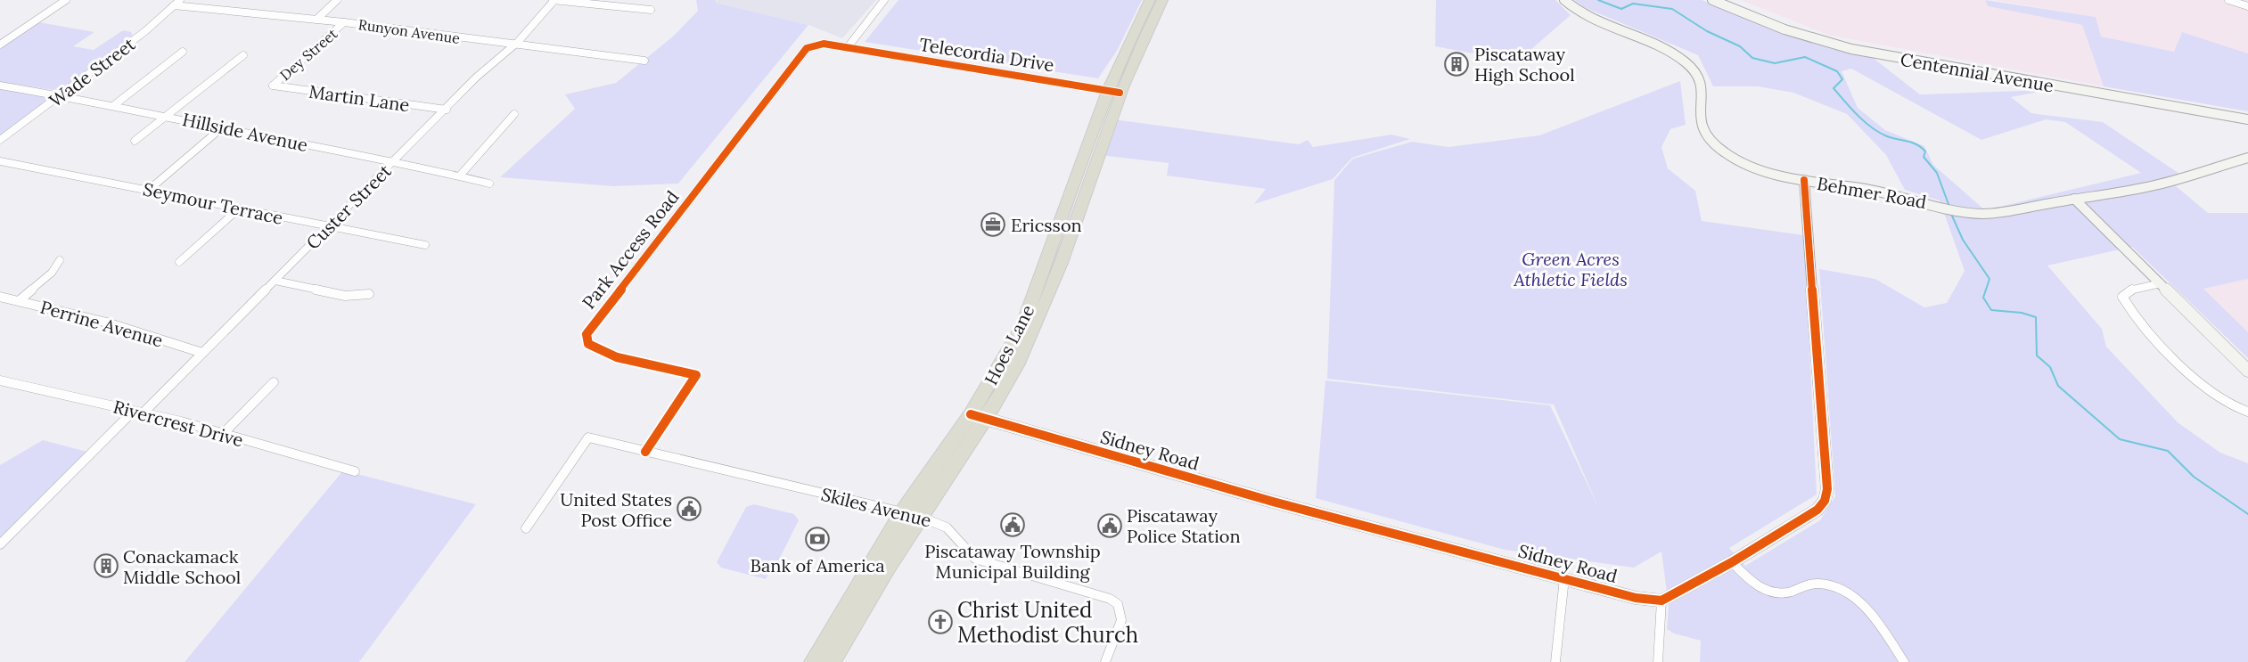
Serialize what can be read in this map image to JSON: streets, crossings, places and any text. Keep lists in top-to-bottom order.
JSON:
{
  "streets": {
    "highway": ["Hoes Lane"],
    "street": [
      "Runyon Avenue",
      "Dey Street",
      "Telecordia Drive",
      "Wade Street",
      "Centennial Avenue",
      "Martin Lane",
      "Hillside Avenue",
      "Behmer Road",
      "Seymour Terrace",
      "Custer Street",
      "Park Access Road",
      "Perrine Avenue",
      "Rivercrest Drive",
      "Sidney Road",
      "Skiles Avenue"
    ]
  },
  "crossings": [
    ["Runyon Avenue", "Dey Street"],
    ["Runyon Avenue", "Wade Street"],
    ["Runyon Avenue", "Custer Street"],
    ["Dey Street", "Martin Lane"],
    ["Telecordia Drive", "Park Access Road"],
    ["Telecordia Drive", "Hoes Lane"],
    ["Wade Street", "Hillside Avenue"],
    ["Martin Lane", "Custer Street"],
    ["Hillside Avenue", "Custer Street"],
    ["Seymour Terrace", "Custer Street"],
    ["Custer Street", "Perrine Avenue"],
    ["Custer Street", "Rivercrest Drive"],
    ["Park Access Road", "Skiles Avenue"],
    ["Hoes Lane", "Sidney Road"],
    ["Hoes Lane", "Skiles Avenue"]
  ],
  "parks": ["Green Acres Athletic Fields"],
  "places": {
    "building": ["Piscataway High School", "Conackamack Middle School"],
    "office": ["Ericsson"],
    "public building": ["United States Post Office", "Piscataway Township Municipal Building", "Piscataway Police Station"],
    "bank": ["Bank of America"],
    "church": ["Christ United Methodist Church"]
  }
}
